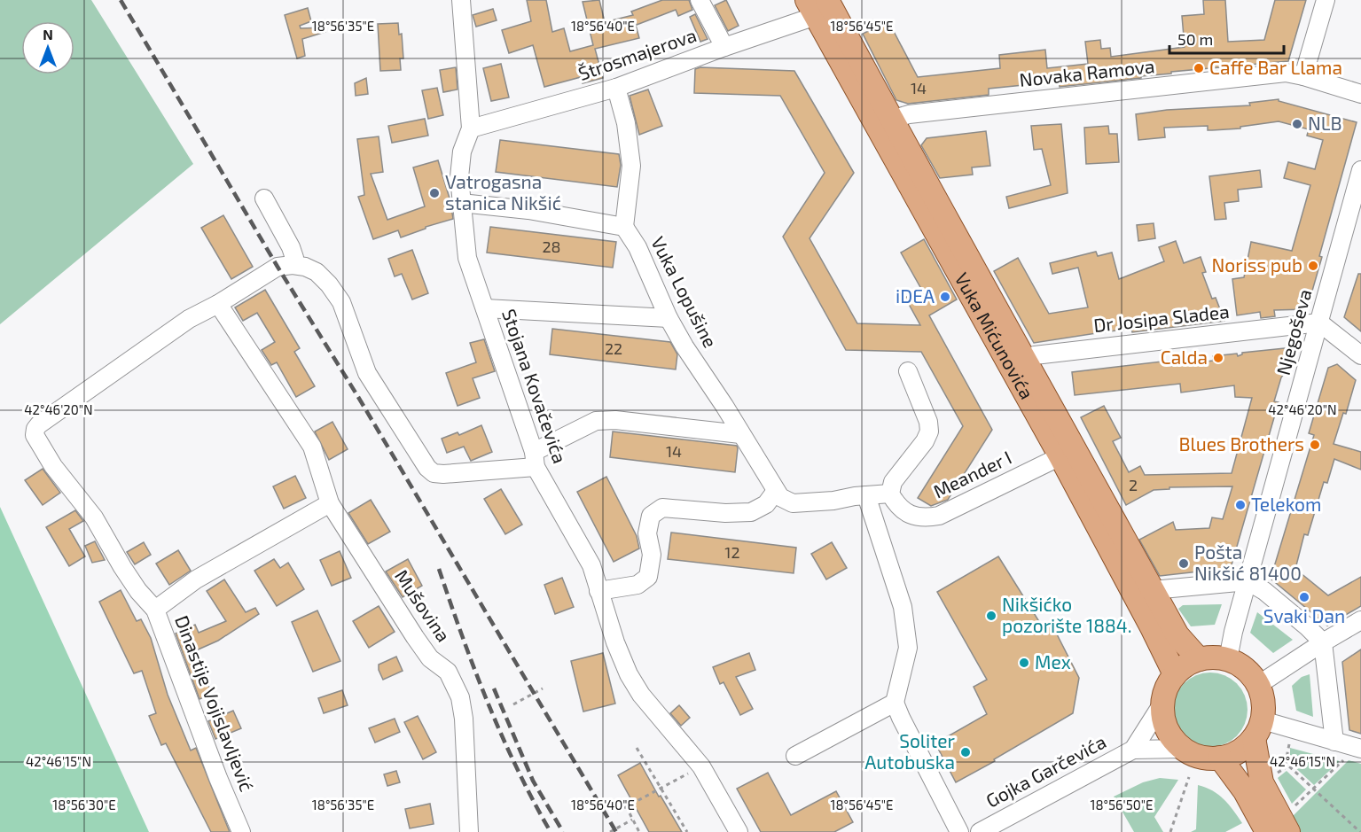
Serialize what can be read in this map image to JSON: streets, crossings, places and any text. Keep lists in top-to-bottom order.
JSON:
{
  "streets": {
    "main road": ["Vuka Mićunovića"],
    "street": [
      "Štrosmajerova",
      "Novaka Ramova",
      "Vuka Lopušine",
      "Dr Josipa Sladea",
      "Njegoševa",
      "Stojana Kovačevića",
      "Meander I",
      "Mušovina",
      "Dinastije Vojislavljević",
      "Gojka Garčevića"
    ]
  },
  "crossings": [
    ["Štrosmajerova", "Vuka Mićunovića"],
    ["Štrosmajerova", "Stojana Kovačevića"],
    ["Novaka Ramova", "Vuka Mićunovića"],
    ["Vuka Lopušine", "Stojana Kovačevića"],
    ["Vuka Lopušine", "Meander I"],
    ["Dr Josipa Sladea", "Njegoševa"],
    ["Dr Josipa Sladea", "Vuka Mićunovića"],
    ["Njegoševa", "Vuka Mićunovića"],
    ["Vuka Mićunovića", "Meander I"],
    ["Mušovina", "Dinastije Vojislavljević"]
  ],
  "places": [
    "Caffe Bar Llama",
    "NLB",
    "Vatrogasna stanica Nikšić",
    "Noriss pub",
    "iDEA",
    "Calda",
    "Blues Brothers",
    "Telekom",
    "Pošta Nikšić 81400",
    "Svaki Dan",
    "Nikšićko pozorište 1884.",
    "Mex",
    "Soliter Autobuska"
  ],
  "house_numbers": [
    "14",
    "28",
    "22",
    "14",
    "2",
    "12"
  ],
  "scale_bar": "50 m",
  "north": "top",
  "coordinates": [
    "18°56'35\"E",
    "18°56'40\"E",
    "18°56'45\"E",
    "42°46'20\"N",
    "42°46'15\"N",
    "18°56'30\"E",
    "18°56'50\"E"
  ]
}
